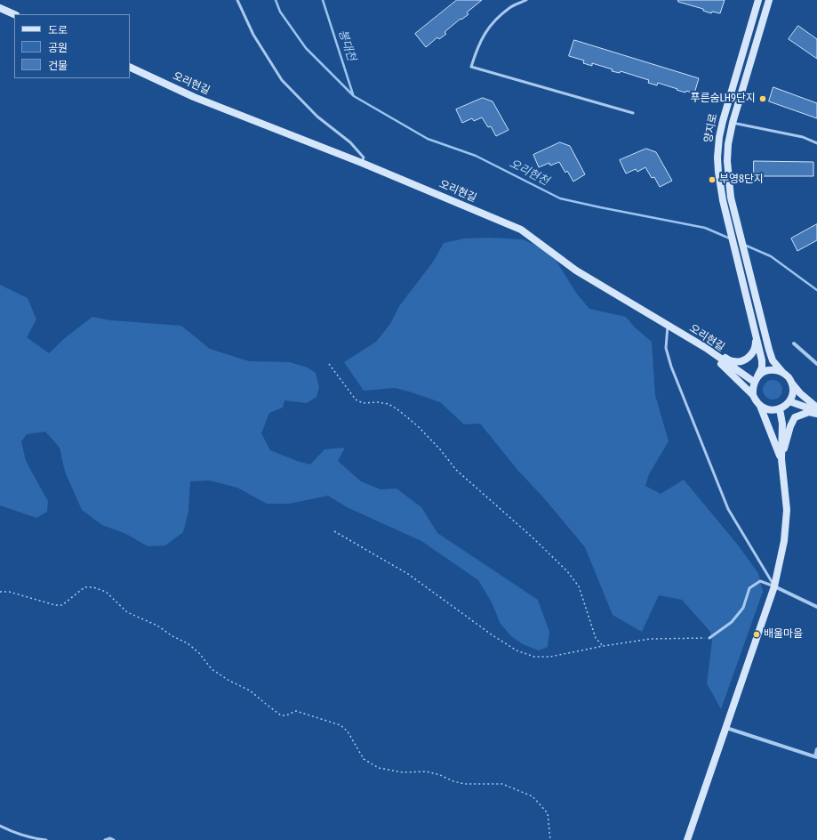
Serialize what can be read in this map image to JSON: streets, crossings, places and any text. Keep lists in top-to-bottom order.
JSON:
{
  "streets": {
    "street": ["오리현길", "양지로"]
  },
  "crossings": [
    ["오리현길", "양지로"]
  ],
  "water": ["봉대천", "오리현천"],
  "places": ["푸른숨LH9단지", "부영8단지", "배울마을"],
  "legend": ["도로", "공원", "건물"]
}
